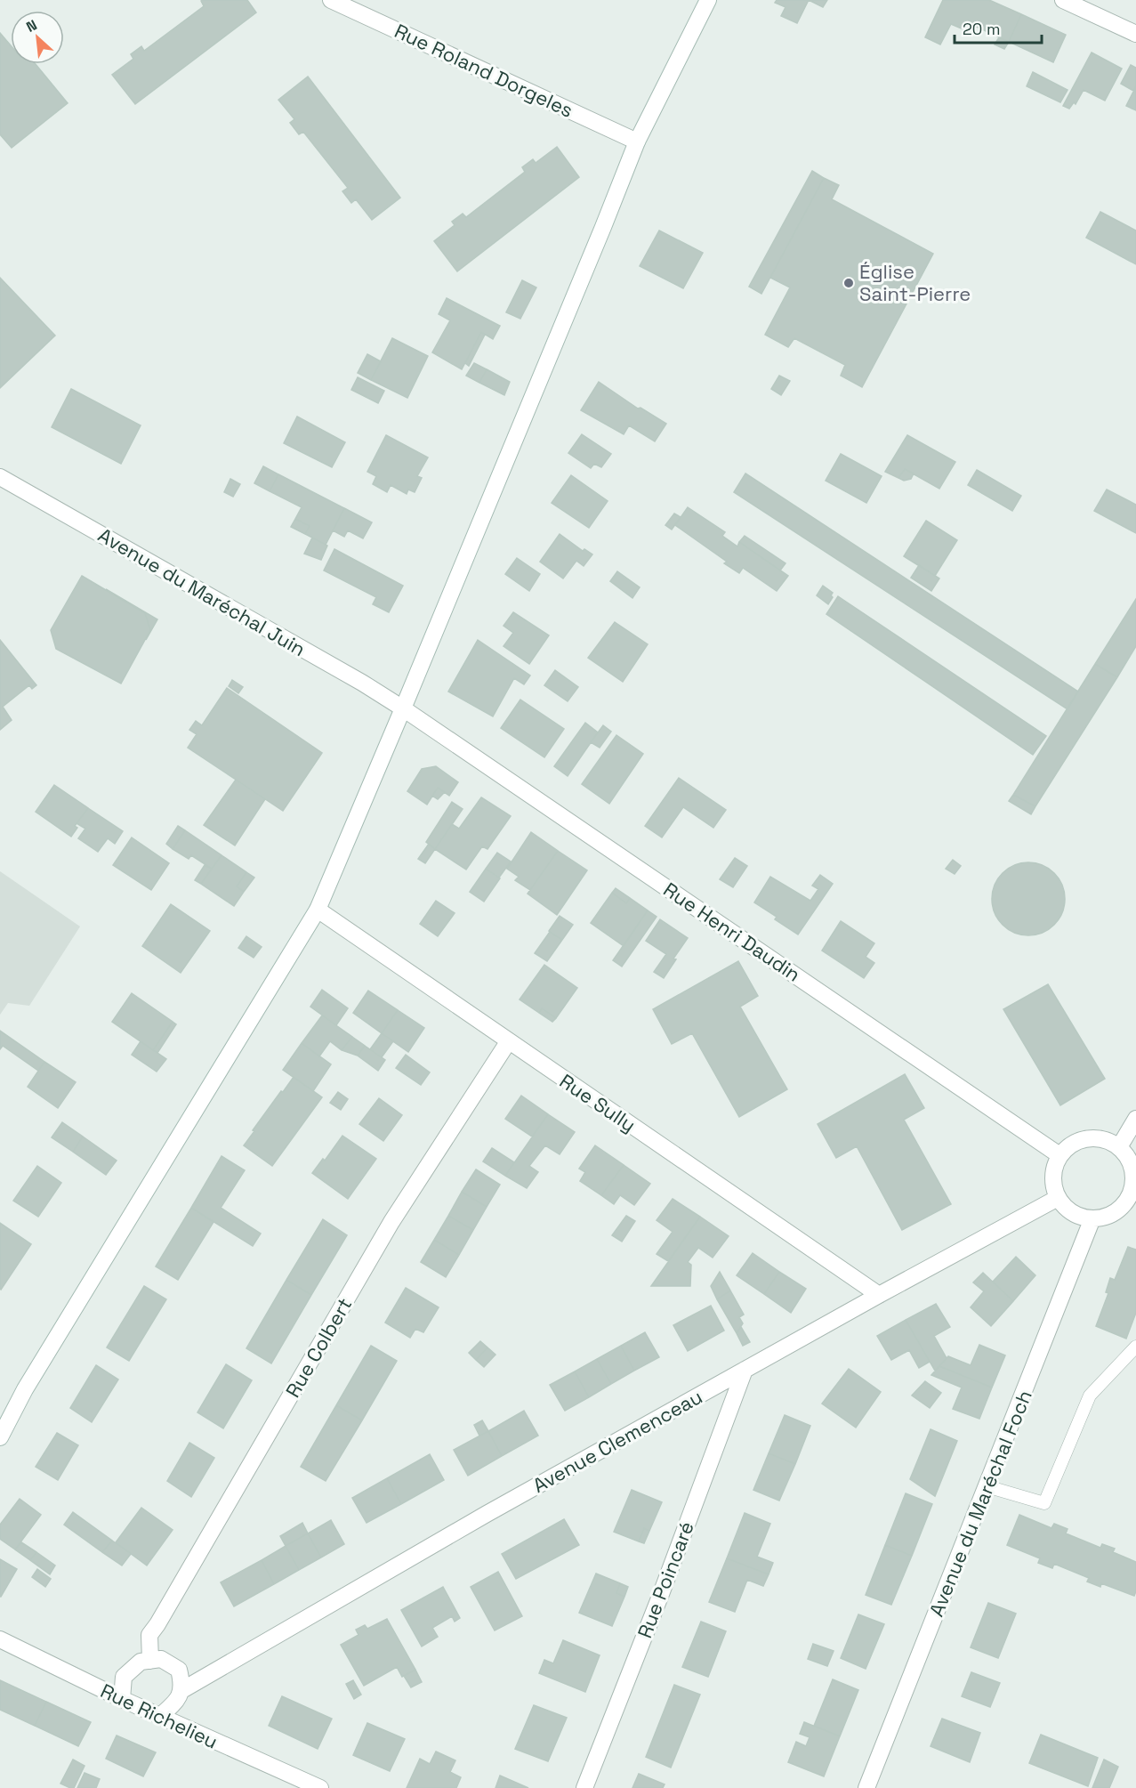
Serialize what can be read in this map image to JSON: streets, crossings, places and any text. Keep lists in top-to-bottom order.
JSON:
{
  "streets": {
    "street": [
      "Rue Roland Dorgeles",
      "Avenue du Maréchal Juin",
      "Rue Henri Daudin",
      "Rue Sully",
      "Rue Colbert",
      "Avenue Clemenceau",
      "Avenue du Maréchal Foch",
      "Rue Poincaré",
      "Rue Richelieu"
    ]
  },
  "crossings": [
    ["Avenue du Maréchal Juin", "Rue Henri Daudin"],
    ["Rue Henri Daudin", "Avenue Clemenceau"],
    ["Rue Henri Daudin", "Avenue du Maréchal Foch"],
    ["Rue Sully", "Rue Colbert"],
    ["Rue Sully", "Avenue Clemenceau"],
    ["Rue Colbert", "Avenue Clemenceau"],
    ["Rue Colbert", "Rue Richelieu"],
    ["Avenue Clemenceau", "Avenue du Maréchal Foch"],
    ["Avenue Clemenceau", "Rue Poincaré"],
    ["Avenue Clemenceau", "Rue Richelieu"]
  ],
  "places": ["Église Saint-Pierre"],
  "scale_bar": "20 m",
  "north": "top left"
}
